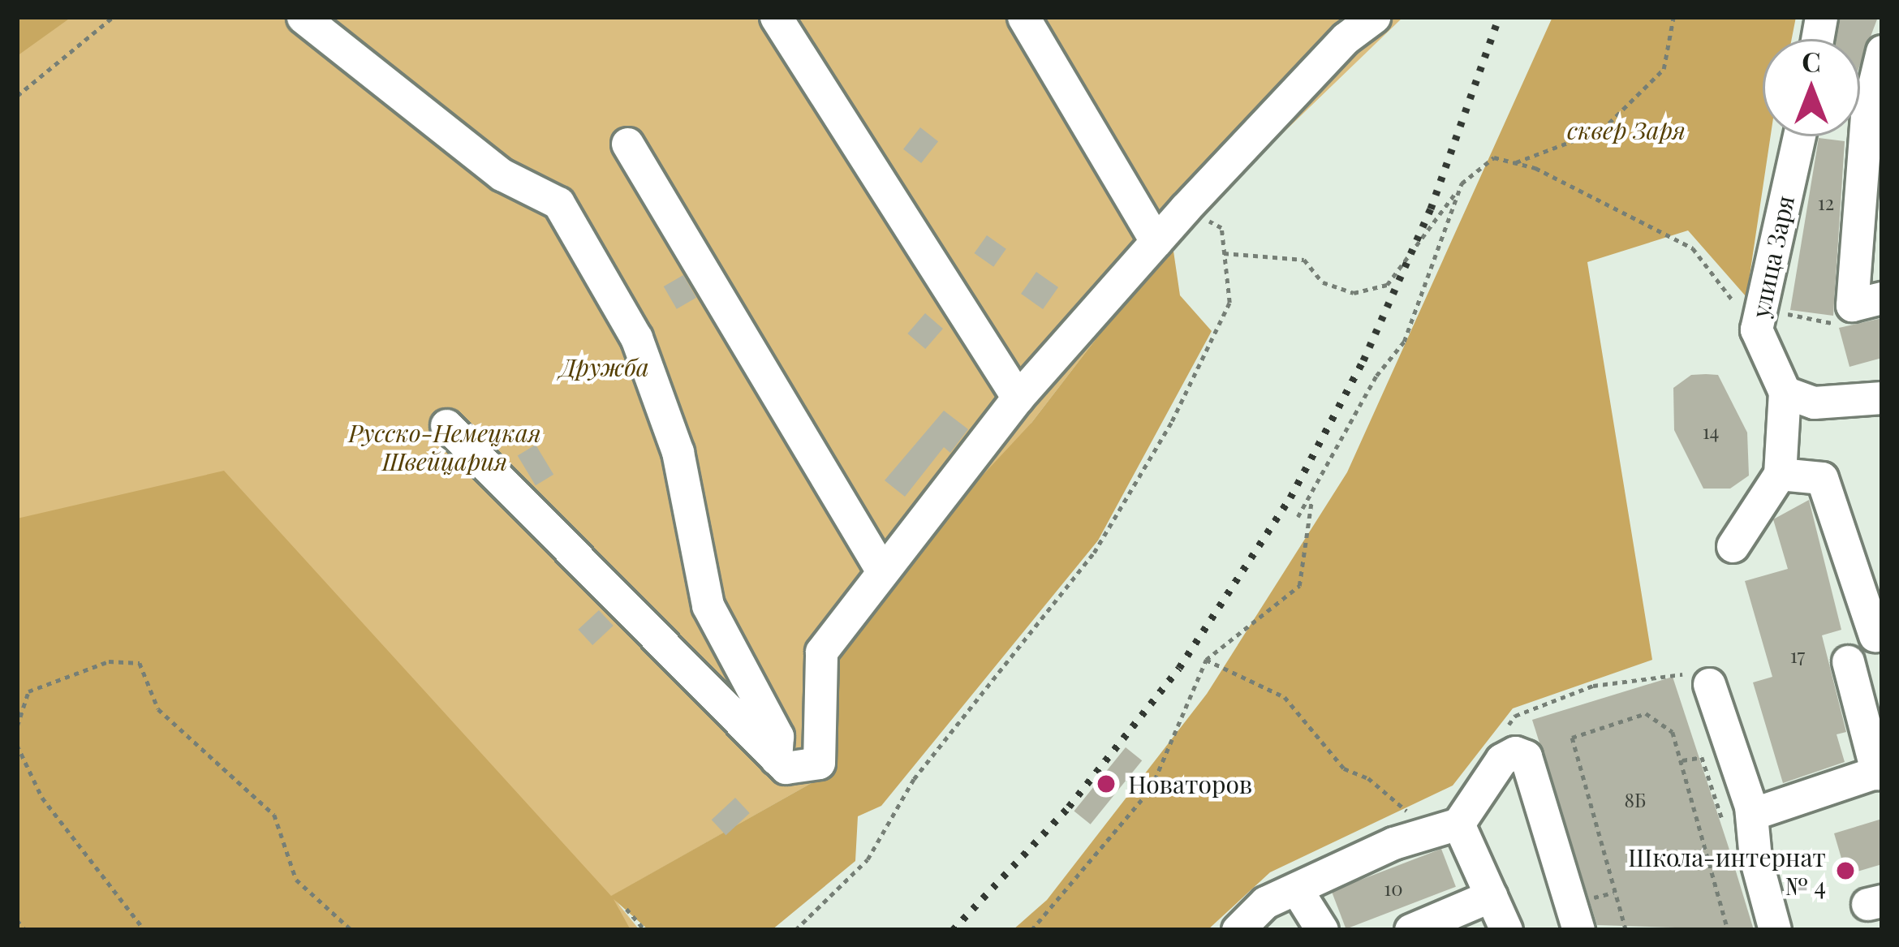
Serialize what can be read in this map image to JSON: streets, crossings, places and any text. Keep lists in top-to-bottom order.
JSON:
{
  "streets": {
    "street": ["улица Заря"]
  },
  "parks": ["сквер Заря", "Дружба", "Русско-Немецкая Швейцария"],
  "places": ["Новаторов", "Школа-интернат № 4"],
  "house_numbers": [
    "12",
    "14",
    "17",
    "8Б",
    "10"
  ],
  "north": "top"
}
